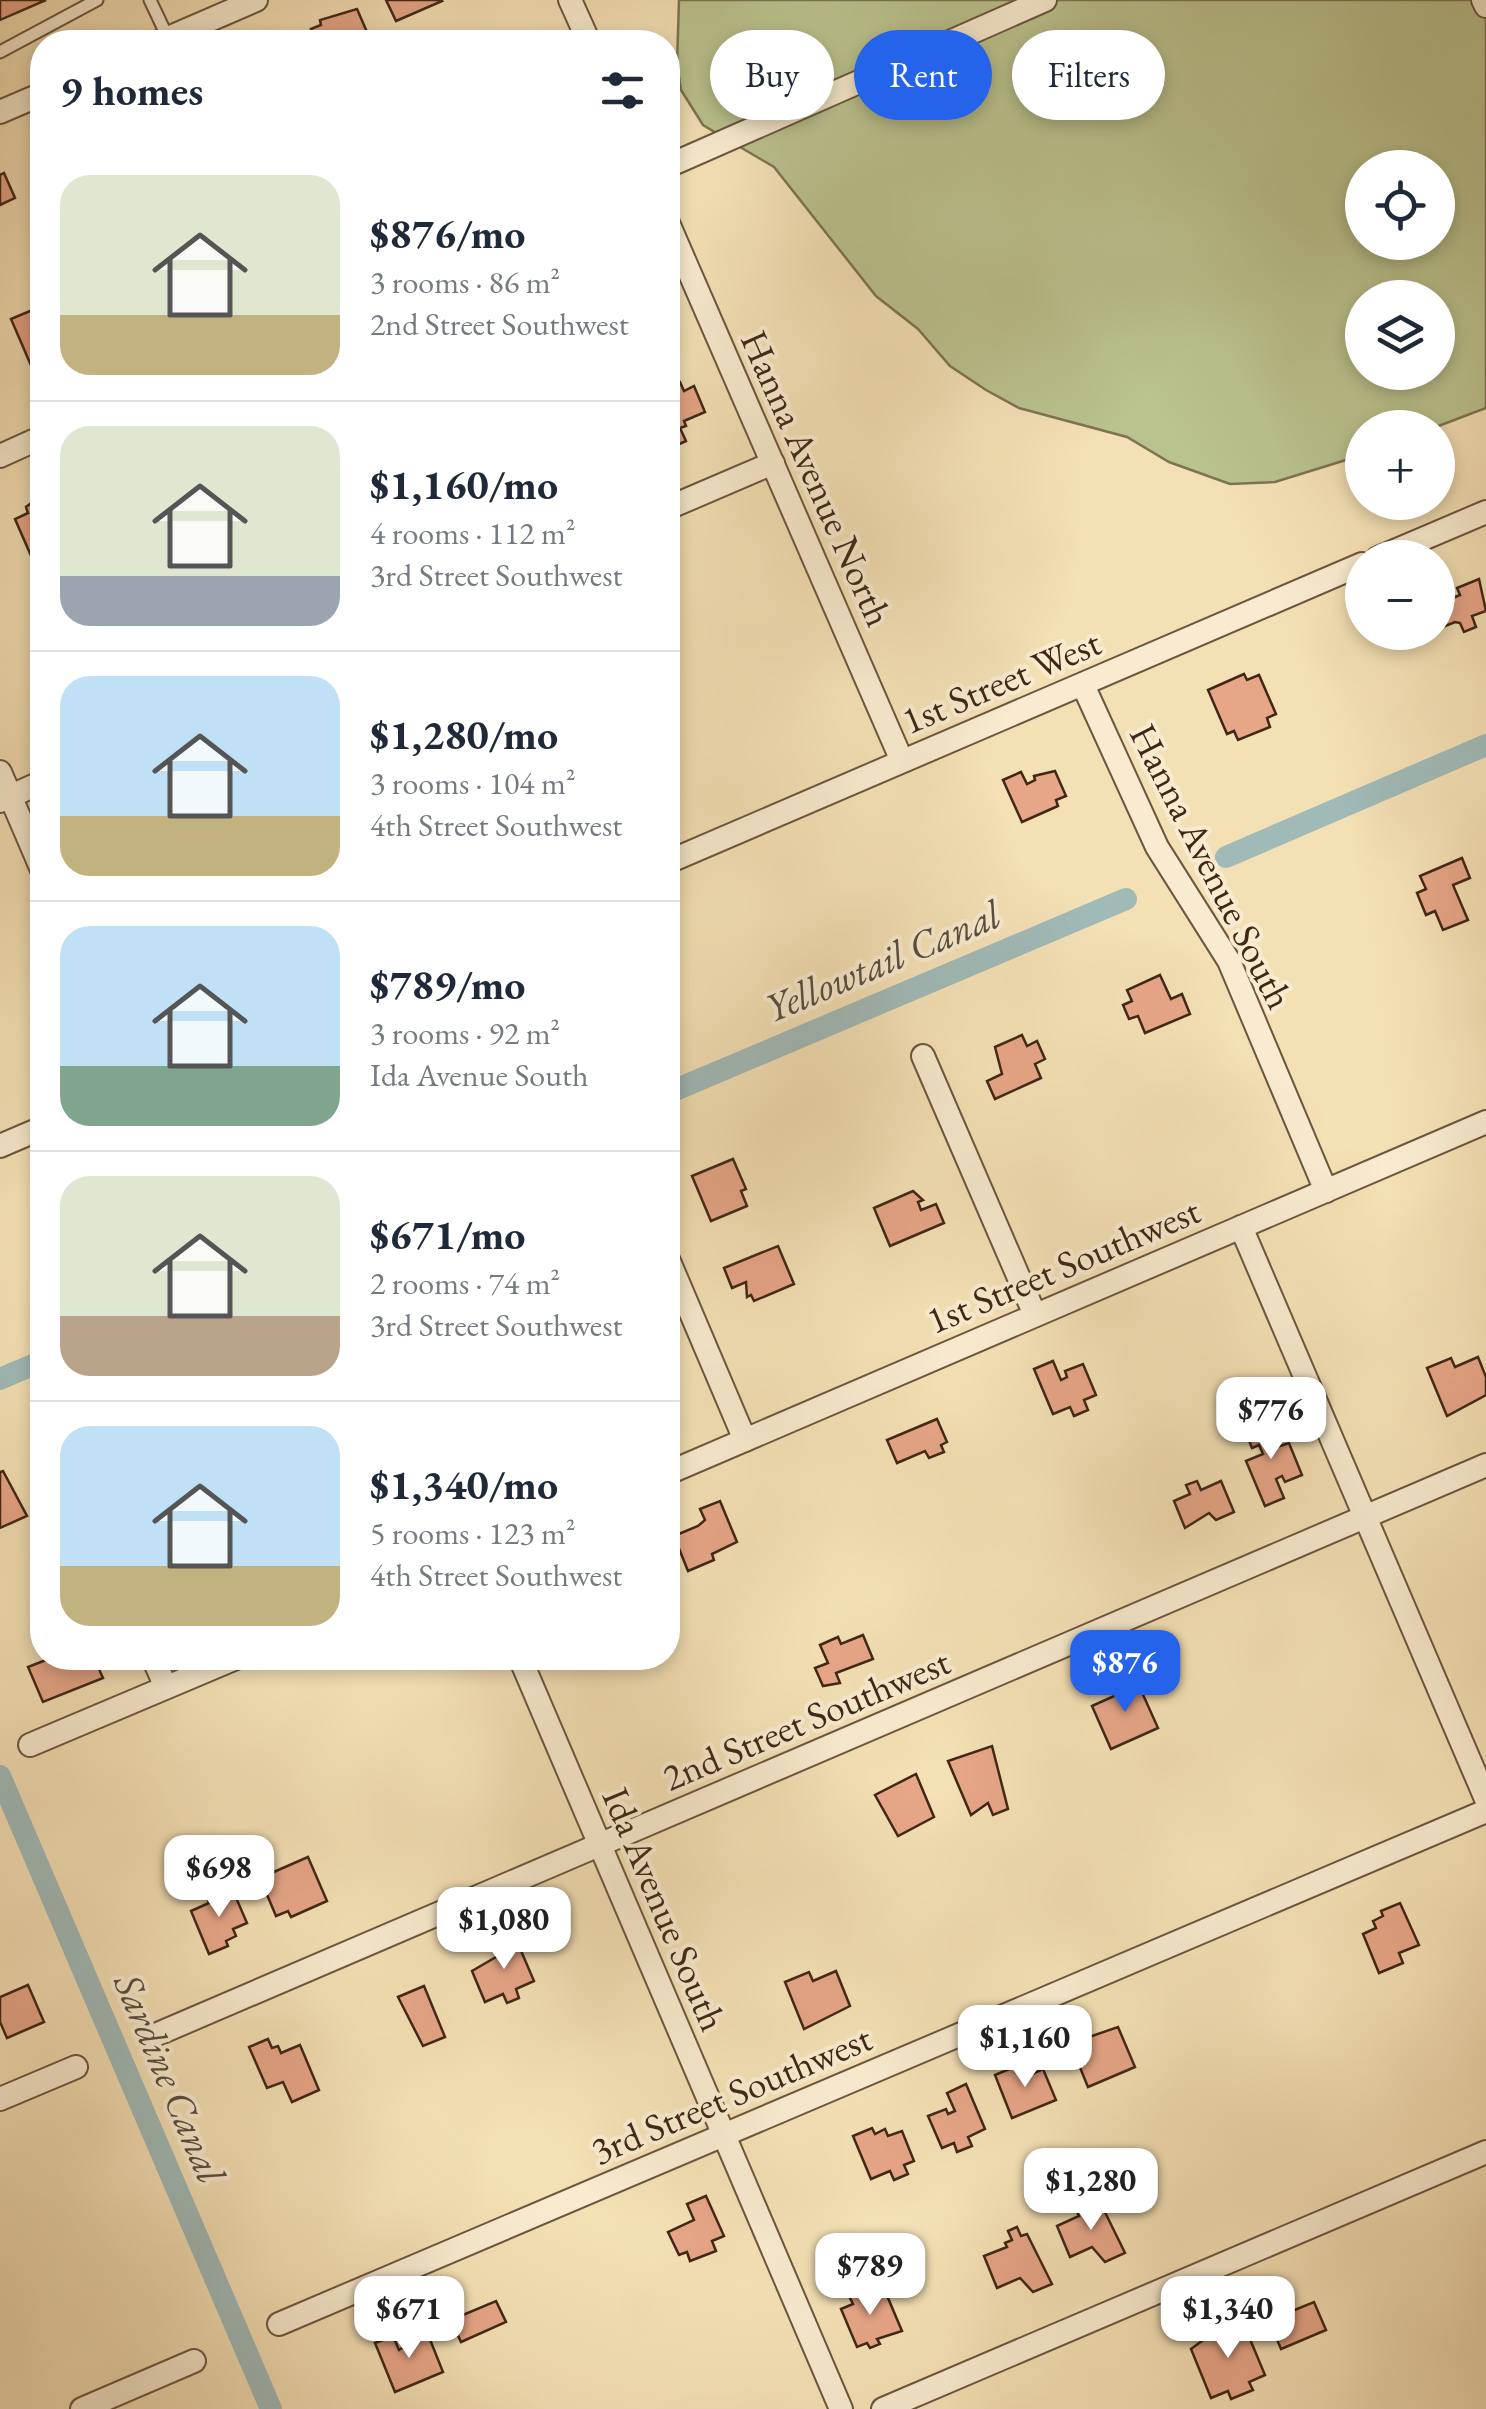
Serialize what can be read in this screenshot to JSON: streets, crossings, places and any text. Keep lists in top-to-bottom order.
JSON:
{
  "streets": {
    "street": [
      "Hanna Avenue North",
      "1st Street West",
      "Hanna Avenue South",
      "1st Street Southwest",
      "2nd Street Southwest",
      "Ida Avenue South",
      "3rd Street Southwest"
    ]
  },
  "crossings": [
    ["Hanna Avenue North", "1st Street West"],
    ["1st Street West", "Hanna Avenue South"],
    ["Hanna Avenue South", "1st Street Southwest"],
    ["2nd Street Southwest", "Ida Avenue South"],
    ["Ida Avenue South", "3rd Street Southwest"]
  ],
  "water": ["Yellowtail Canal", "Sardine Canal"],
  "page": {
    "chip": ["Buy", "Rent", "Filters"],
    "heading": "9 homes",
    "map_buttons": ["+", "−"],
    "list": [
      {
        "name": "$876/mo",
        "note": "3 rooms · 86 m² · 2nd Street Southwest"
      },
      {
        "name": "$1,160/mo",
        "note": "4 rooms · 112 m² · 3rd Street Southwest"
      },
      {
        "name": "$1,280/mo",
        "note": "3 rooms · 104 m² · 4th Street Southwest"
      },
      {
        "name": "$789/mo",
        "note": "3 rooms · 92 m² · Ida Avenue South"
      },
      {
        "name": "$671/mo",
        "note": "2 rooms · 74 m² · 3rd Street Southwest"
      },
      {
        "name": "$1,340/mo",
        "note": "5 rooms · 123 m² · 4th Street Southwest"
      }
    ],
    "price": [
      "$776",
      "$876",
      "$698",
      "$1,080",
      "$1,160",
      "$1,280",
      "$789",
      "$671",
      "$1,340"
    ]
  }
}
